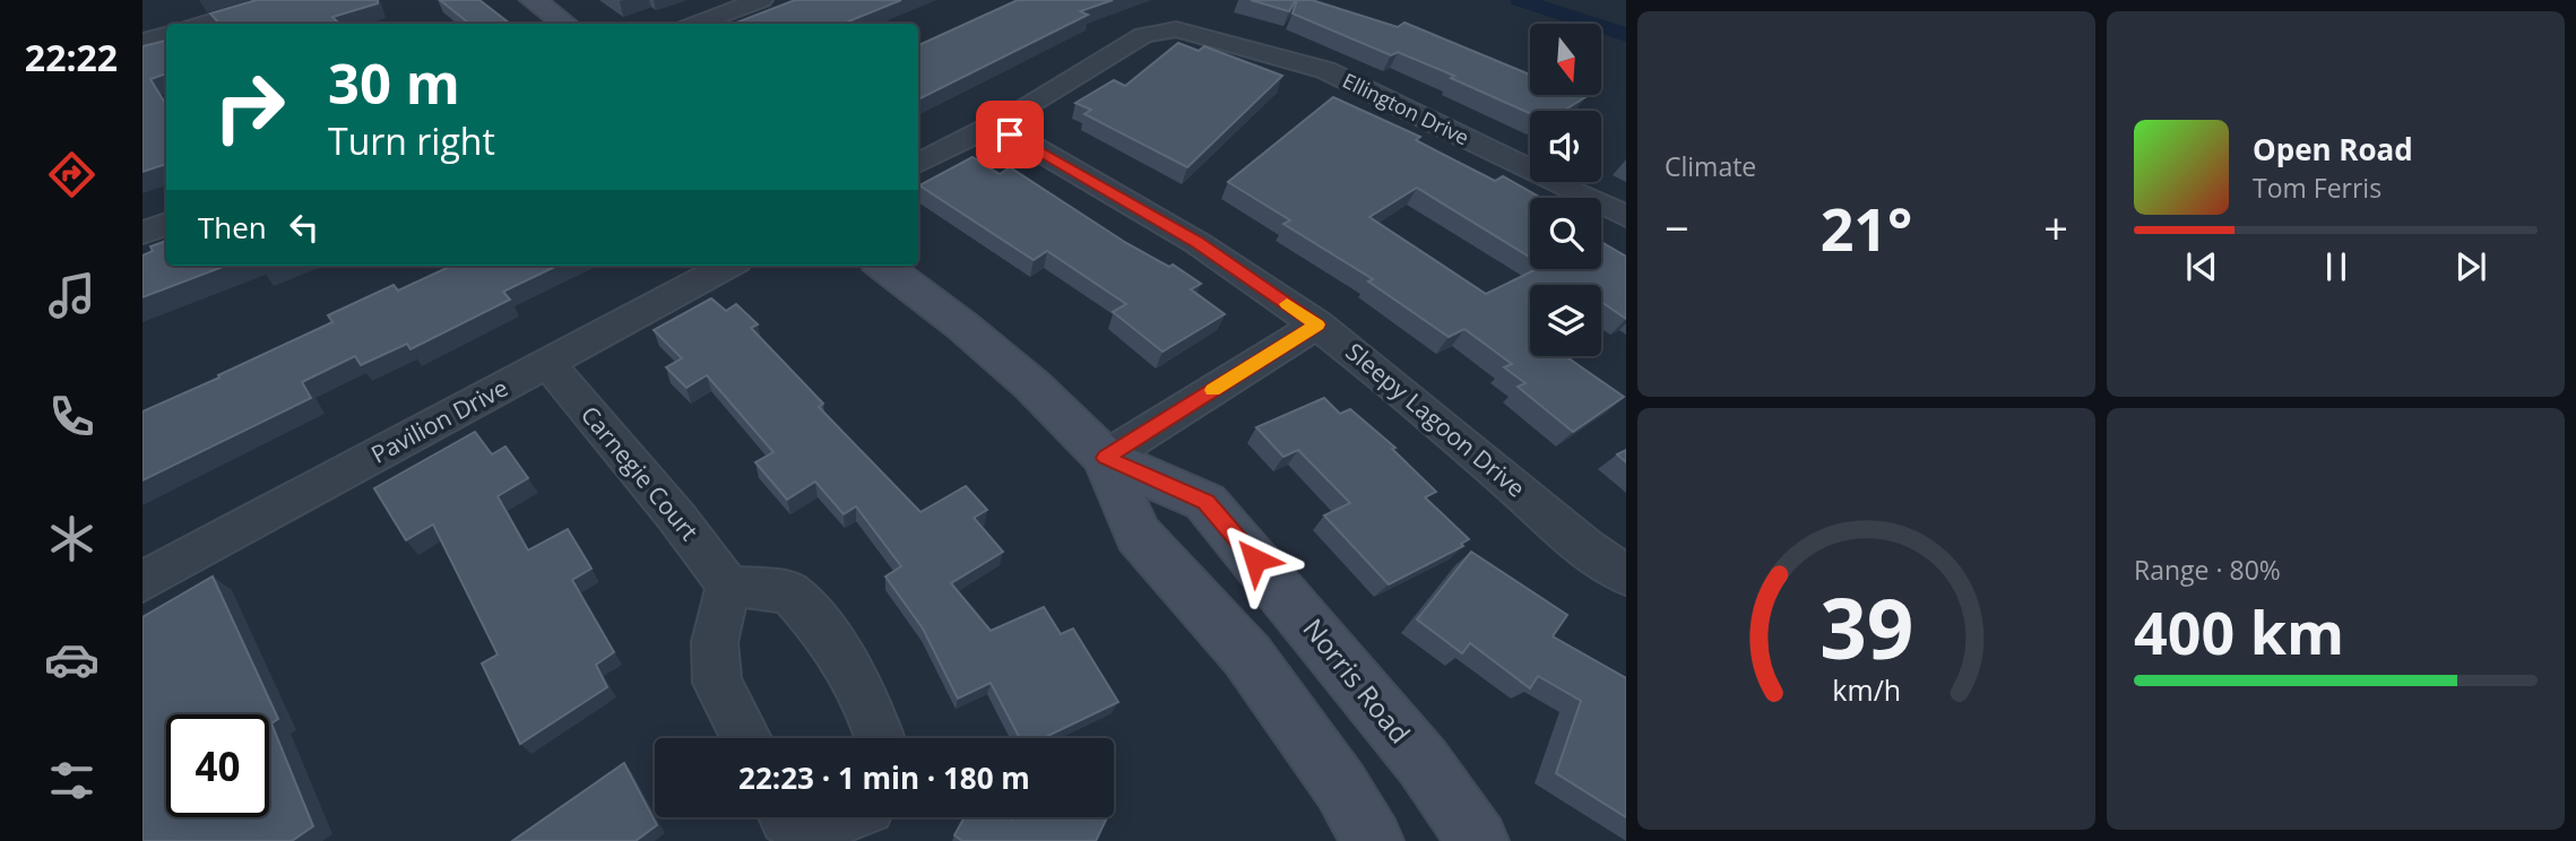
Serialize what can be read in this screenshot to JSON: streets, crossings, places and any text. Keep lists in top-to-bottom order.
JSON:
{
  "streets": {
    "street": [
      "Ellington Drive",
      "Sleepy Lagoon Drive",
      "Pavilion Drive",
      "Carnegie Court",
      "Norris Road"
    ]
  },
  "crossings": [
    ["Ellington Drive", "Sleepy Lagoon Drive"],
    ["Pavilion Drive", "Carnegie Court"]
  ],
  "north": "bottom",
  "page": {
    "tabs": "22:22",
    "tile": [
      "Climate",
      ["Range · 80%", "400 km"]
    ],
    "turn": ["30 m", "Turn right"],
    "song": ["Open Road", "Tom Ferris"],
    "then": "Then",
    "heat": ["−", "21°", "+"],
    "limit": "40",
    "trip": "22:23 · 1 min · 180 m",
    "gauge": ["39", "km/h"]
  }
}
